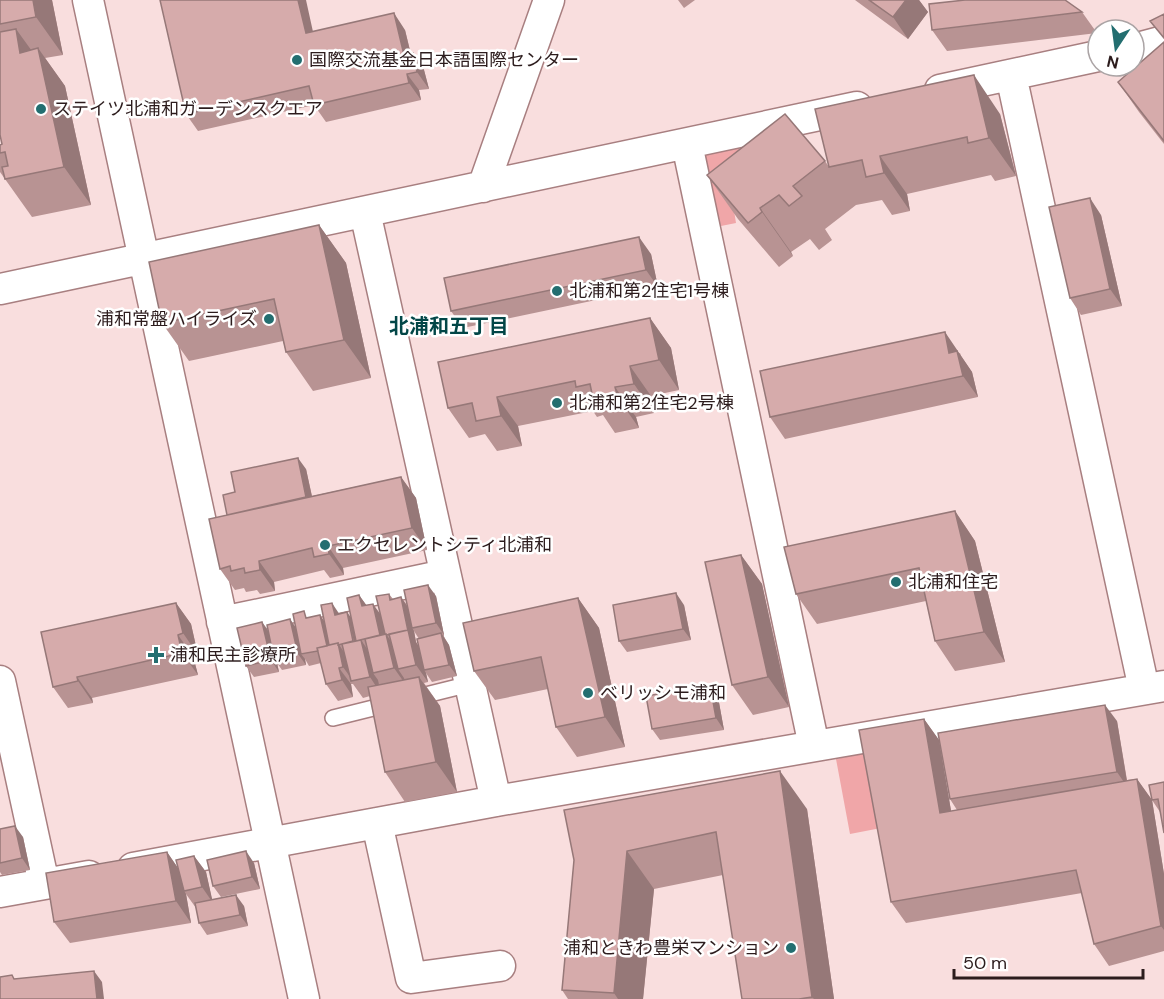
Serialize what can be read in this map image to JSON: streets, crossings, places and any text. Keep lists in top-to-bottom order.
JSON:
{
  "districts": ["北浦和五丁目"],
  "places": {
    "other": [
      "国際交流基金日本語国際センター",
      "ステイツ北浦和ガーデンスクエア",
      "北浦和第2住宅1号棟",
      "浦和常盤ハイライズ",
      "北浦和第2住宅2号棟",
      "エクセレントシティ北浦和",
      "北浦和住宅",
      "ベリッシモ浦和",
      "浦和ときわ豊栄マンション"
    ],
    "health": ["浦和民主診療所"]
  },
  "scale_bar": "50 m",
  "north": "bottom"
}
